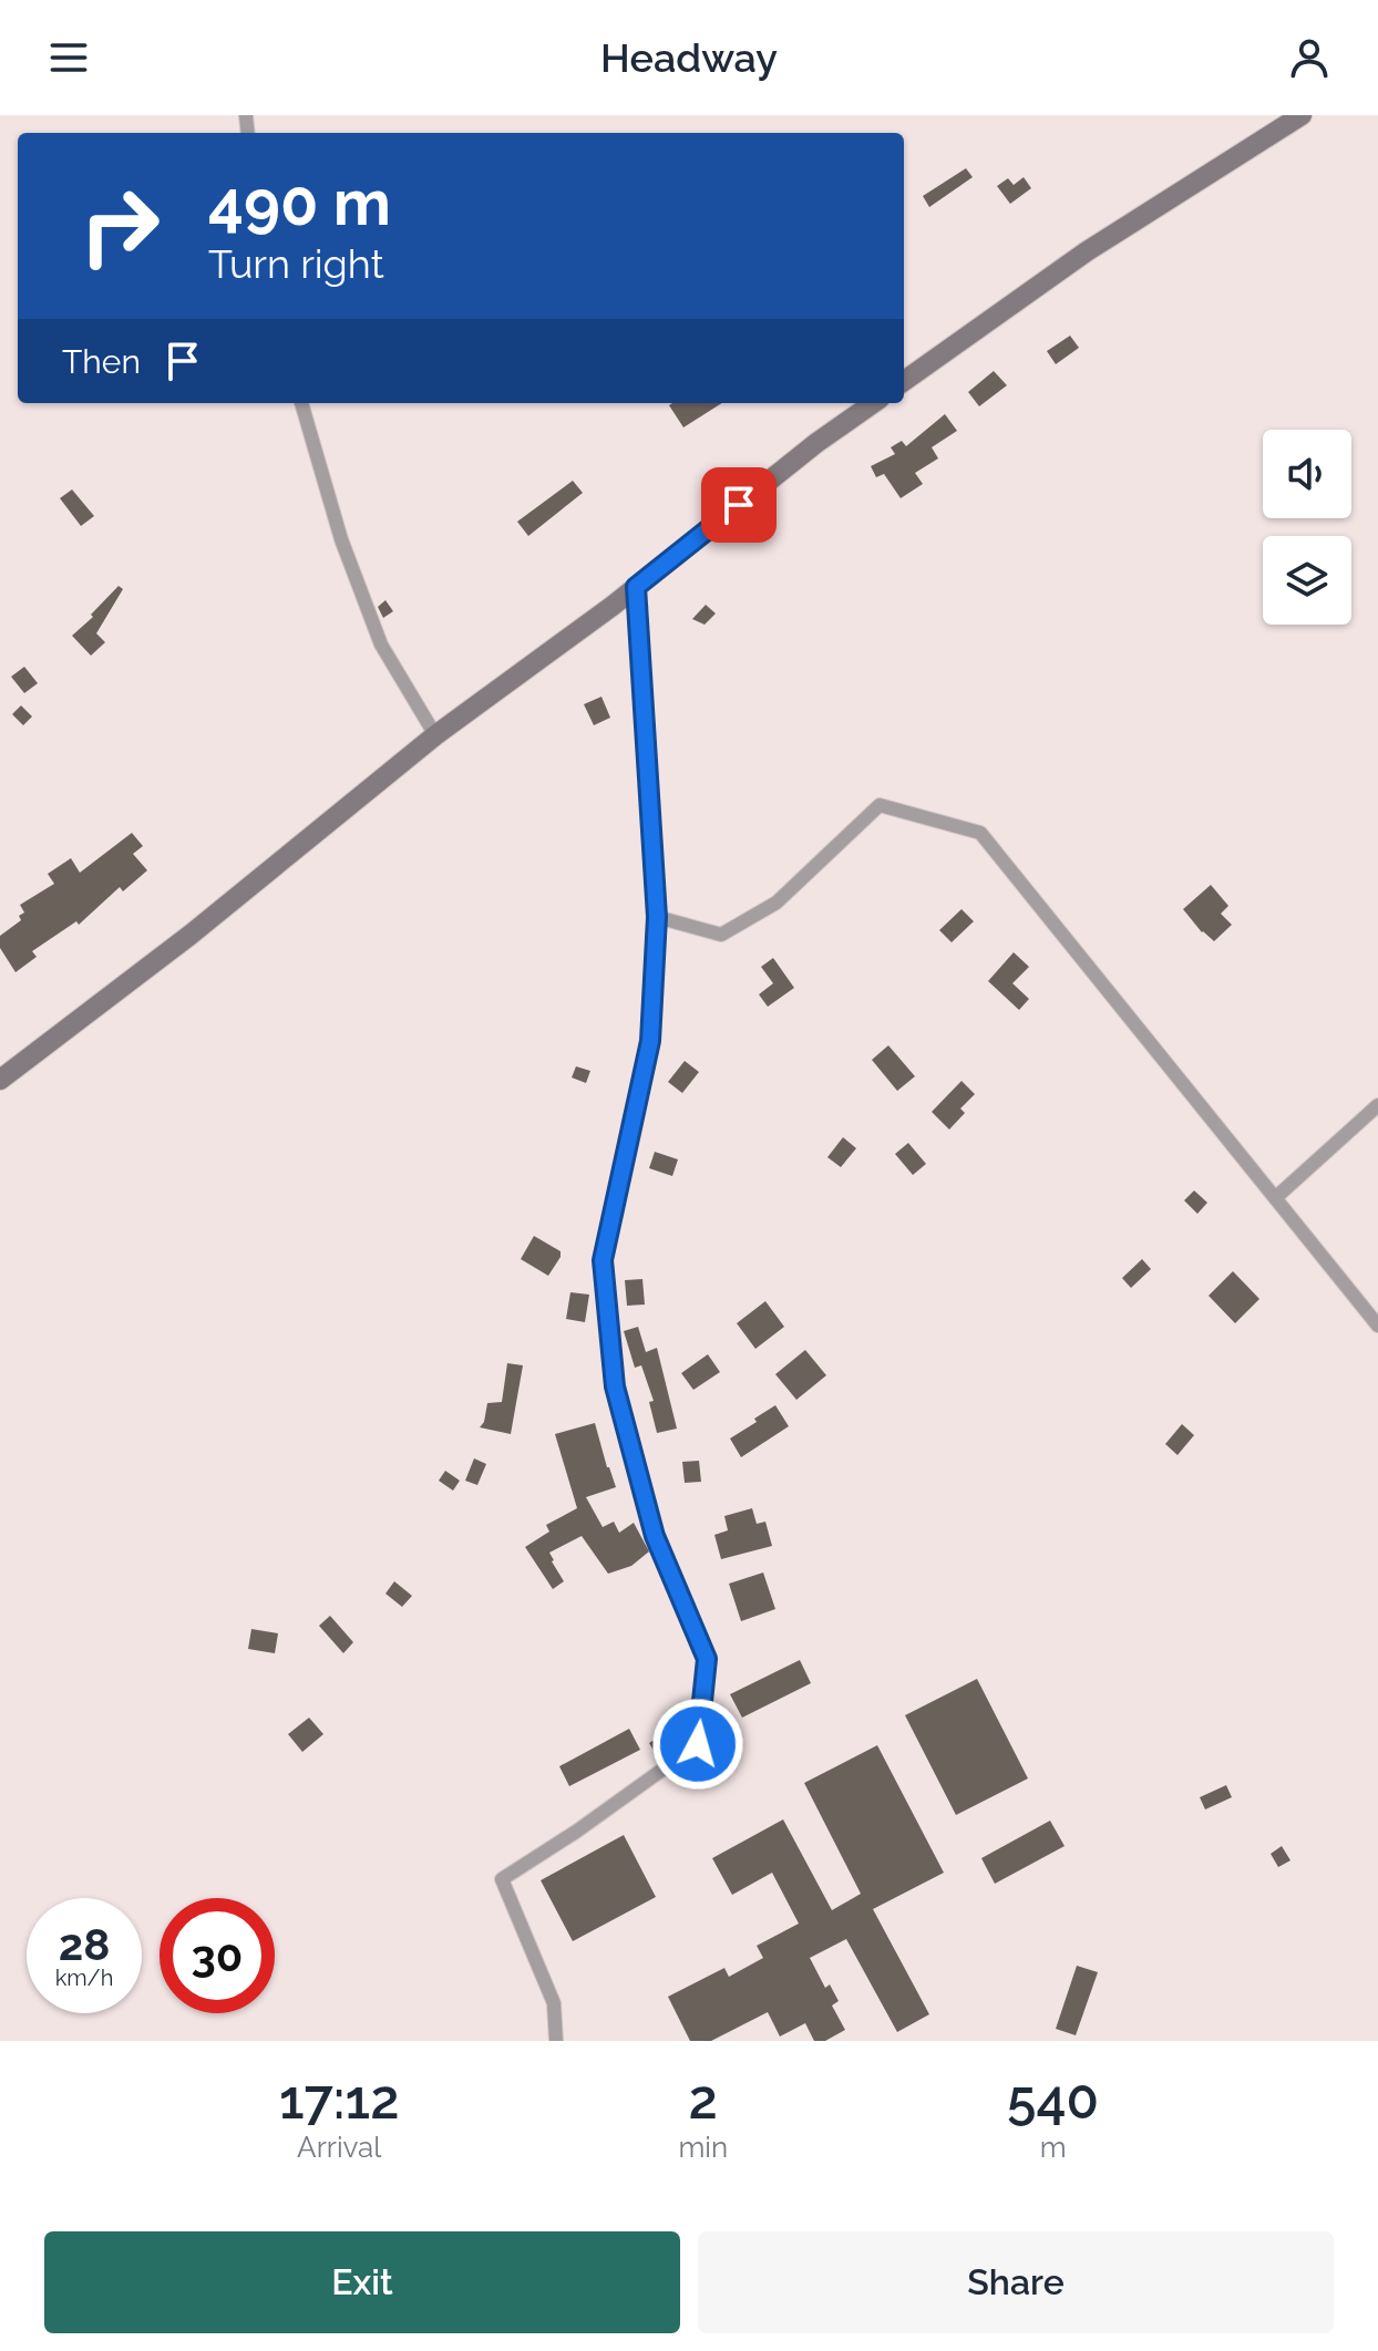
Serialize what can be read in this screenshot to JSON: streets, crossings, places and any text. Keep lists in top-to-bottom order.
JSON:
{
  "page": {
    "header": "Headway",
    "turn": ["490 m", "Turn right"],
    "then": "Then",
    "speed": "28 km/h",
    "limit": "30",
    "eta": [
      "17:12",
      "Arrival",
      "2",
      "min",
      "540",
      "m"
    ],
    "buttons": ["Exit", "Share"]
  }
}
